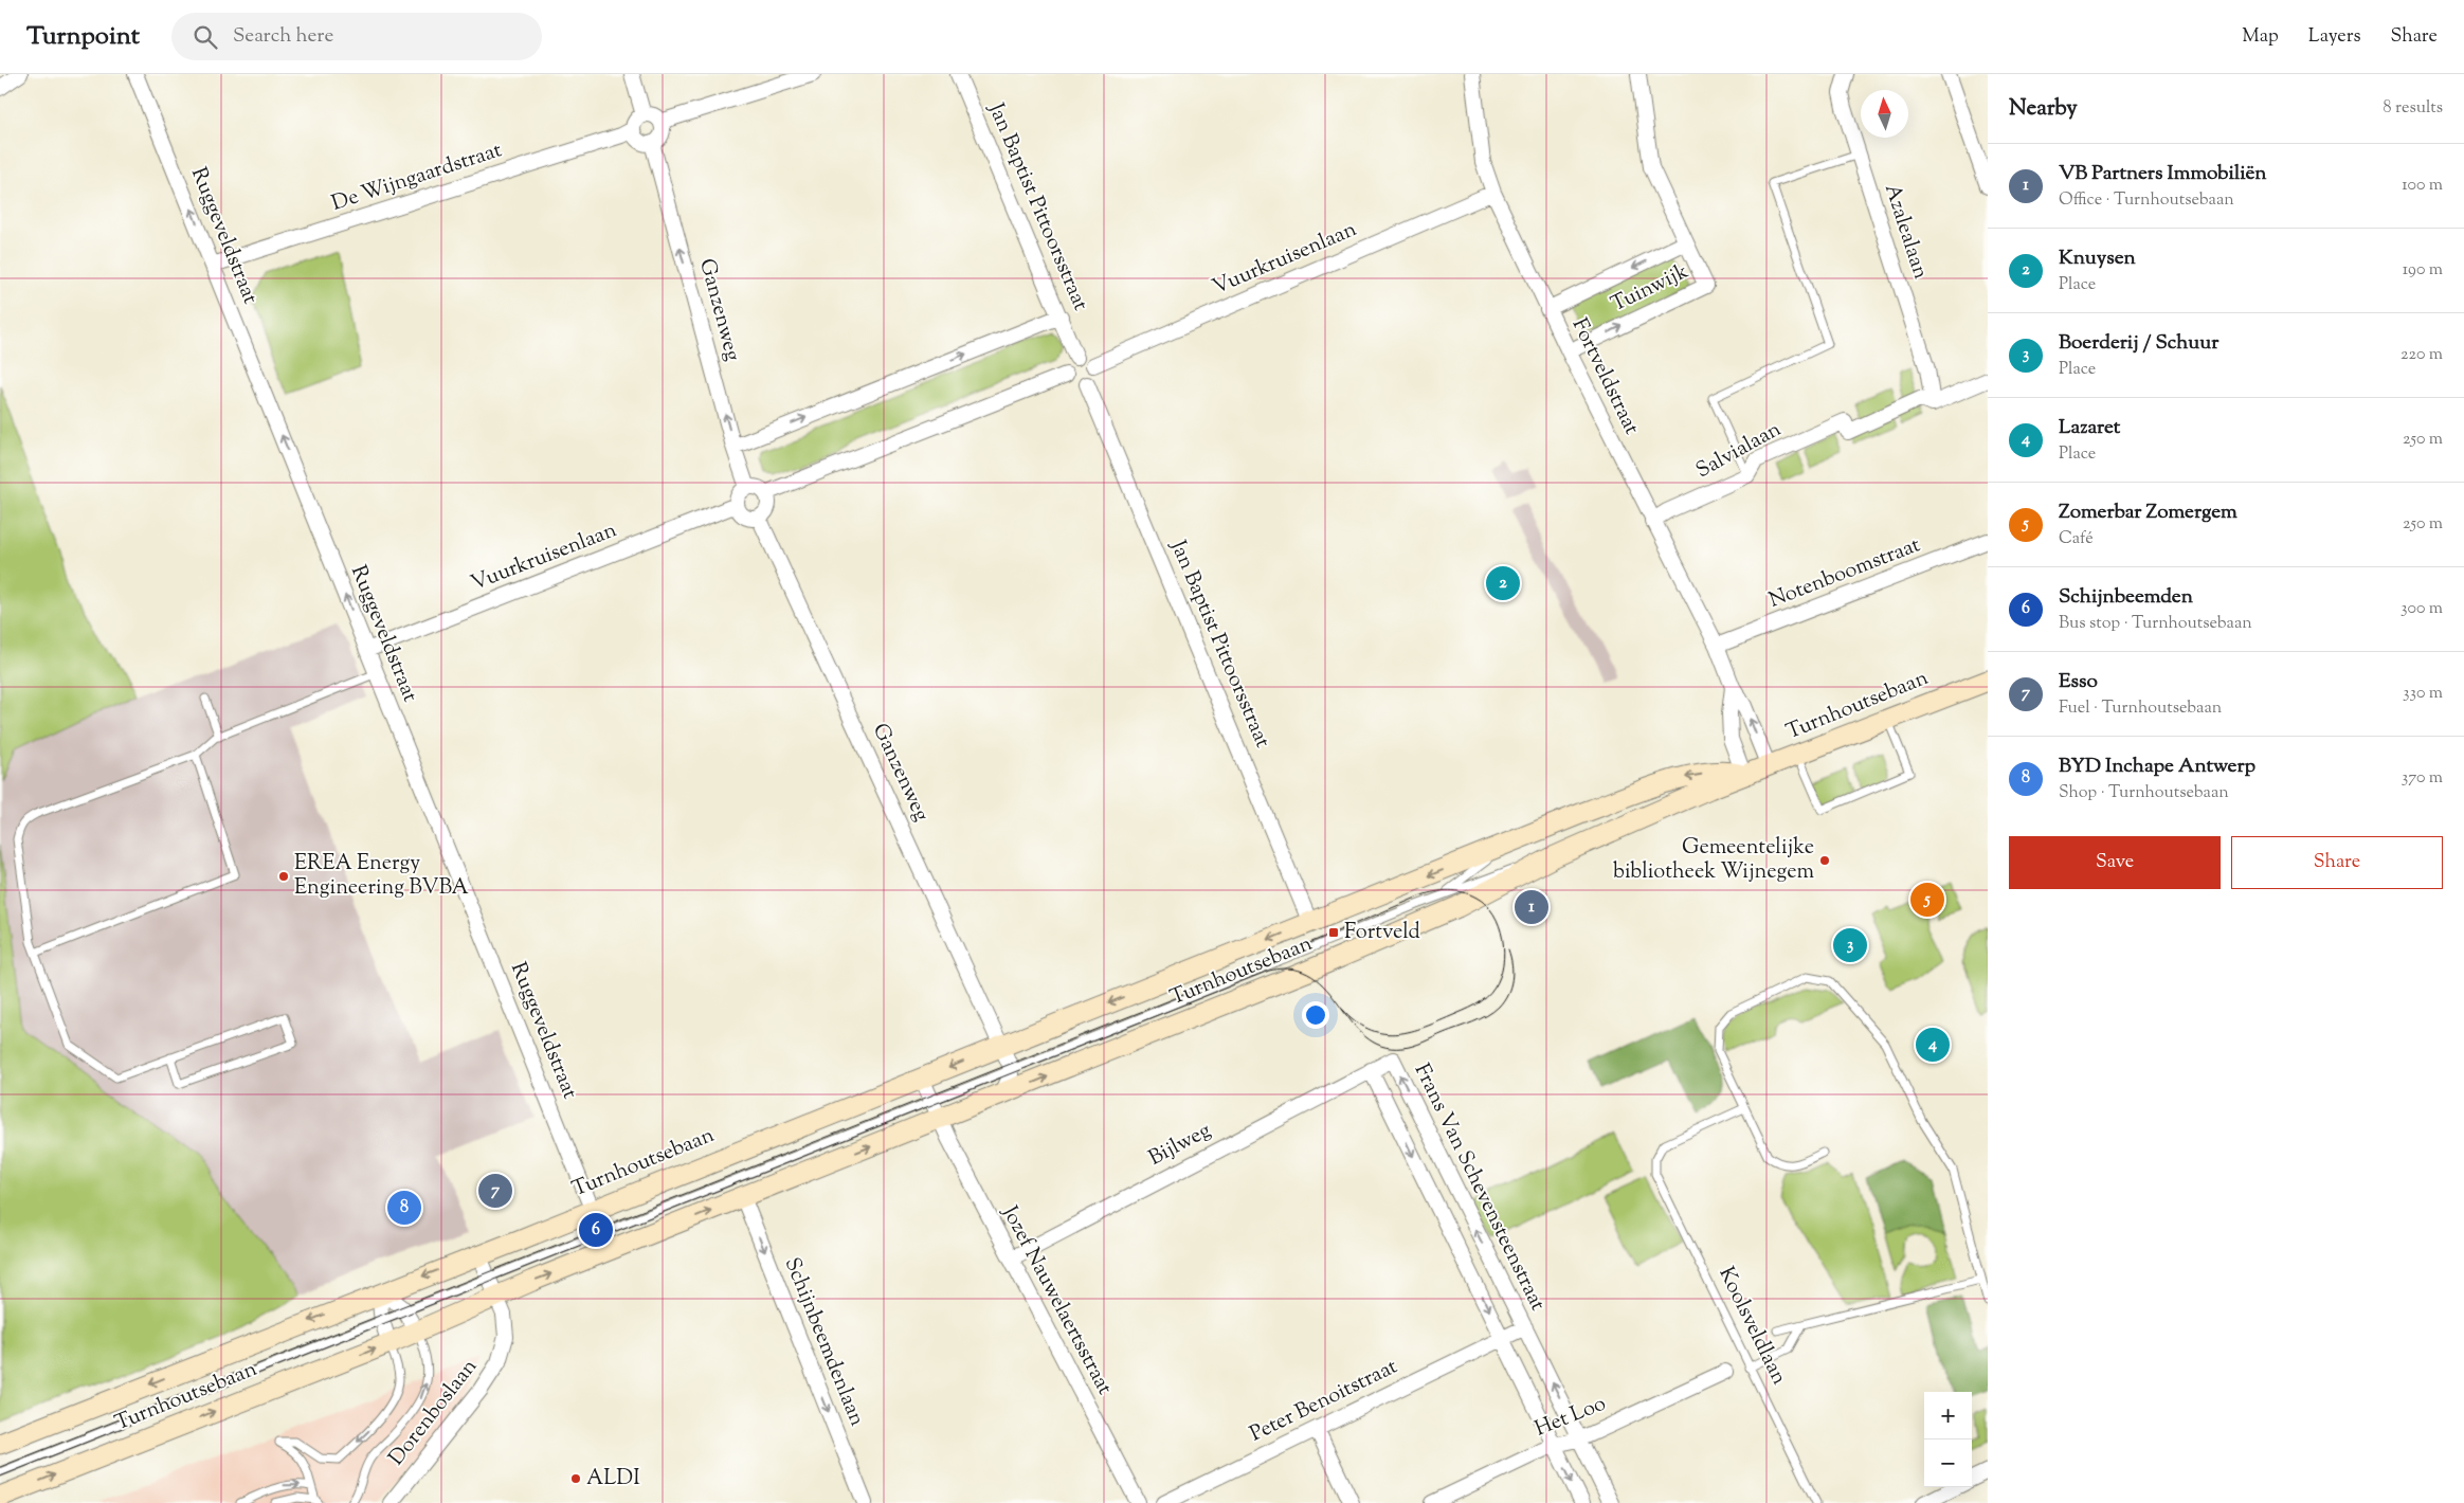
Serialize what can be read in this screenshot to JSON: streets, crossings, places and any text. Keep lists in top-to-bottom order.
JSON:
{
  "streets": {
    "main road": ["Turnhoutsebaan"],
    "street": [
      "De Wijngaardstraat",
      "Jan Baptist Pittoorsstraat",
      "Azalealaan",
      "Ruggeveldstraat",
      "Vuurkruisenlaan",
      "Tuinwijk",
      "Ganzenweg",
      "Fortveldstraat",
      "Salvialaan",
      "Notenboomstraat",
      "Bijlweg",
      "Frans Van Schevensteenstraat",
      "Jozef Nauwelaertsstraat",
      "Schijnbeemdenlaan",
      "Peter Benoitstraat",
      "Dorenboslaan",
      "Het Loo"
    ],
    "lane": ["Koolsveldlaan"]
  },
  "crossings": [
    ["De Wijngaardstraat", "Ruggeveldstraat"],
    ["De Wijngaardstraat", "Ganzenweg"],
    ["Jan Baptist Pittoorsstraat", "Vuurkruisenlaan"],
    ["Jan Baptist Pittoorsstraat", "Turnhoutsebaan"],
    ["Azalealaan", "Salvialaan"],
    ["Ruggeveldstraat", "Vuurkruisenlaan"],
    ["Ruggeveldstraat", "Turnhoutsebaan"],
    ["Vuurkruisenlaan", "Ganzenweg"],
    ["Vuurkruisenlaan", "Fortveldstraat"],
    ["Tuinwijk", "Fortveldstraat"],
    ["Ganzenweg", "Turnhoutsebaan"],
    ["Fortveldstraat", "Salvialaan"],
    ["Fortveldstraat", "Notenboomstraat"],
    ["Fortveldstraat", "Turnhoutsebaan"],
    ["Turnhoutsebaan", "Jozef Nauwelaertsstraat"],
    ["Turnhoutsebaan", "Schijnbeemdenlaan"],
    ["Turnhoutsebaan", "Dorenboslaan"],
    ["Bijlweg", "Frans Van Schevensteenstraat"],
    ["Bijlweg", "Jozef Nauwelaertsstraat"],
    ["Frans Van Schevensteenstraat", "Peter Benoitstraat"],
    ["Frans Van Schevensteenstraat", "Het Loo"]
  ],
  "one_way": ["Ruggeveldstraat", "Schijnbeemdenlaan"],
  "places": {
    "other": ["Gemeentelijke bibliotheek Wijnegem", "EREA Energy Engineering BVBA", "ALDI"],
    "transit": ["Fortveld"]
  },
  "north": "top",
  "page": {
    "header": "Turnpoint",
    "search": "Search here",
    "nav": ["Map", "Layers", "Share"],
    "heading": ["Nearby", "8 results"],
    "list": [
      {
        "mark": "1",
        "name": "VB Partners Immobiliën",
        "note": "Office · Turnhoutsebaan",
        "value": "100 m"
      },
      {
        "mark": "2",
        "name": "Knuysen",
        "note": "Place",
        "value": "190 m"
      },
      {
        "mark": "3",
        "name": "Boerderij / Schuur",
        "note": "Place",
        "value": "220 m"
      },
      {
        "mark": "4",
        "name": "Lazaret",
        "note": "Place",
        "value": "250 m"
      },
      {
        "mark": "5",
        "name": "Zomerbar Zomergem",
        "note": "Café",
        "value": "250 m"
      },
      {
        "mark": "6",
        "name": "Schijnbeemden",
        "note": "Bus stop · Turnhoutsebaan",
        "value": "300 m"
      },
      {
        "mark": "7",
        "name": "Esso",
        "note": "Fuel · Turnhoutsebaan",
        "value": "330 m"
      },
      {
        "mark": "8",
        "name": "BYD Inchape Antwerp",
        "note": "Shop · Turnhoutsebaan",
        "value": "370 m"
      }
    ],
    "pins": [
      "2",
      "5",
      "1",
      "3",
      "4",
      "7",
      "8",
      "6"
    ],
    "buttons": ["Save", "Share"],
    "map_buttons": ["+", "−"]
  }
}
